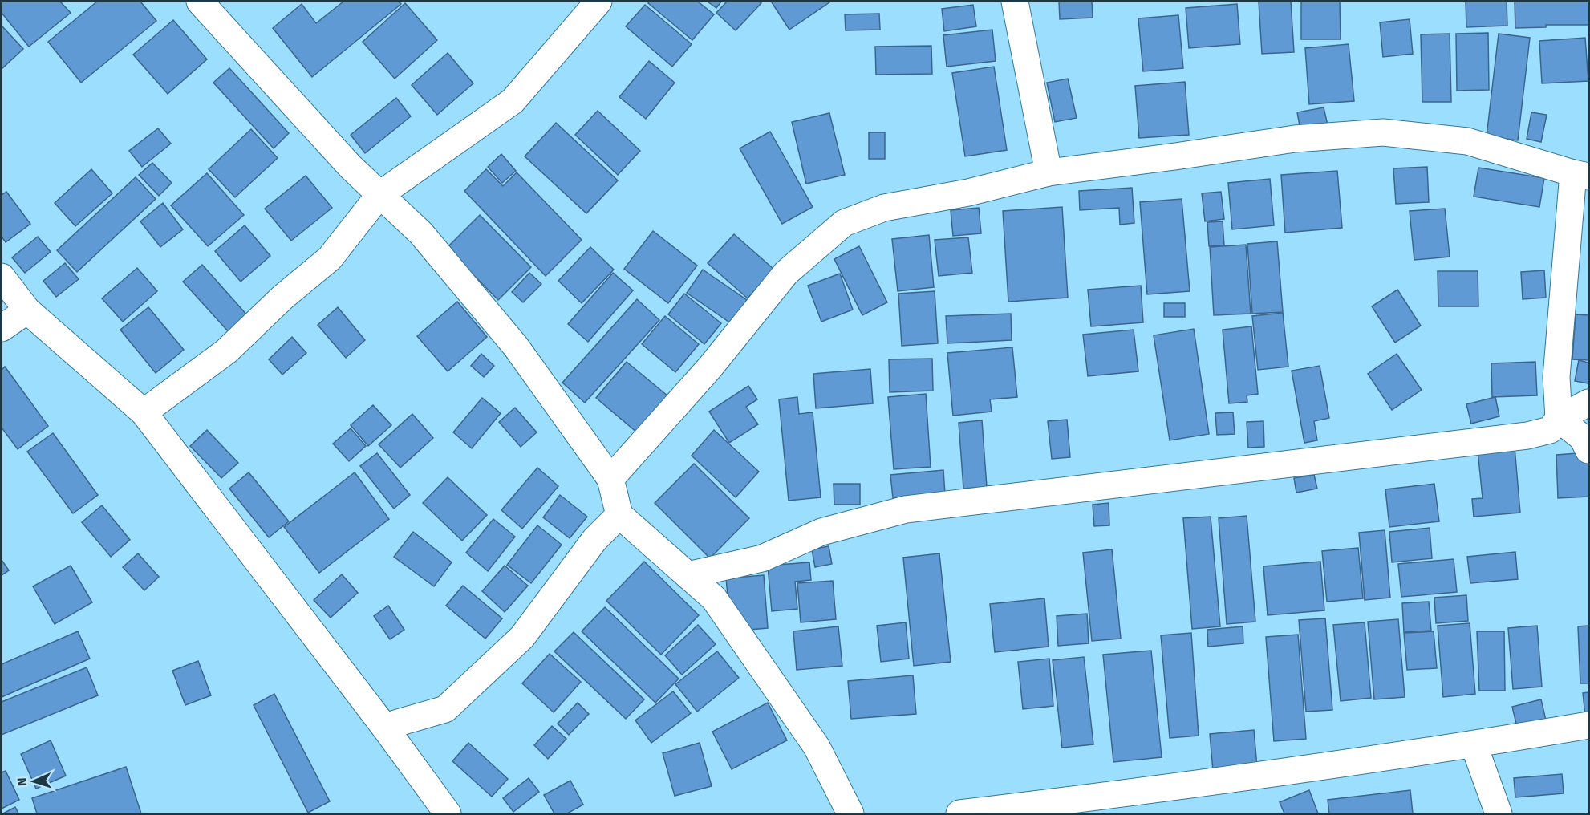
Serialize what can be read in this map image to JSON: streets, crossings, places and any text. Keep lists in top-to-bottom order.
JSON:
{
  "north": "left"
}
